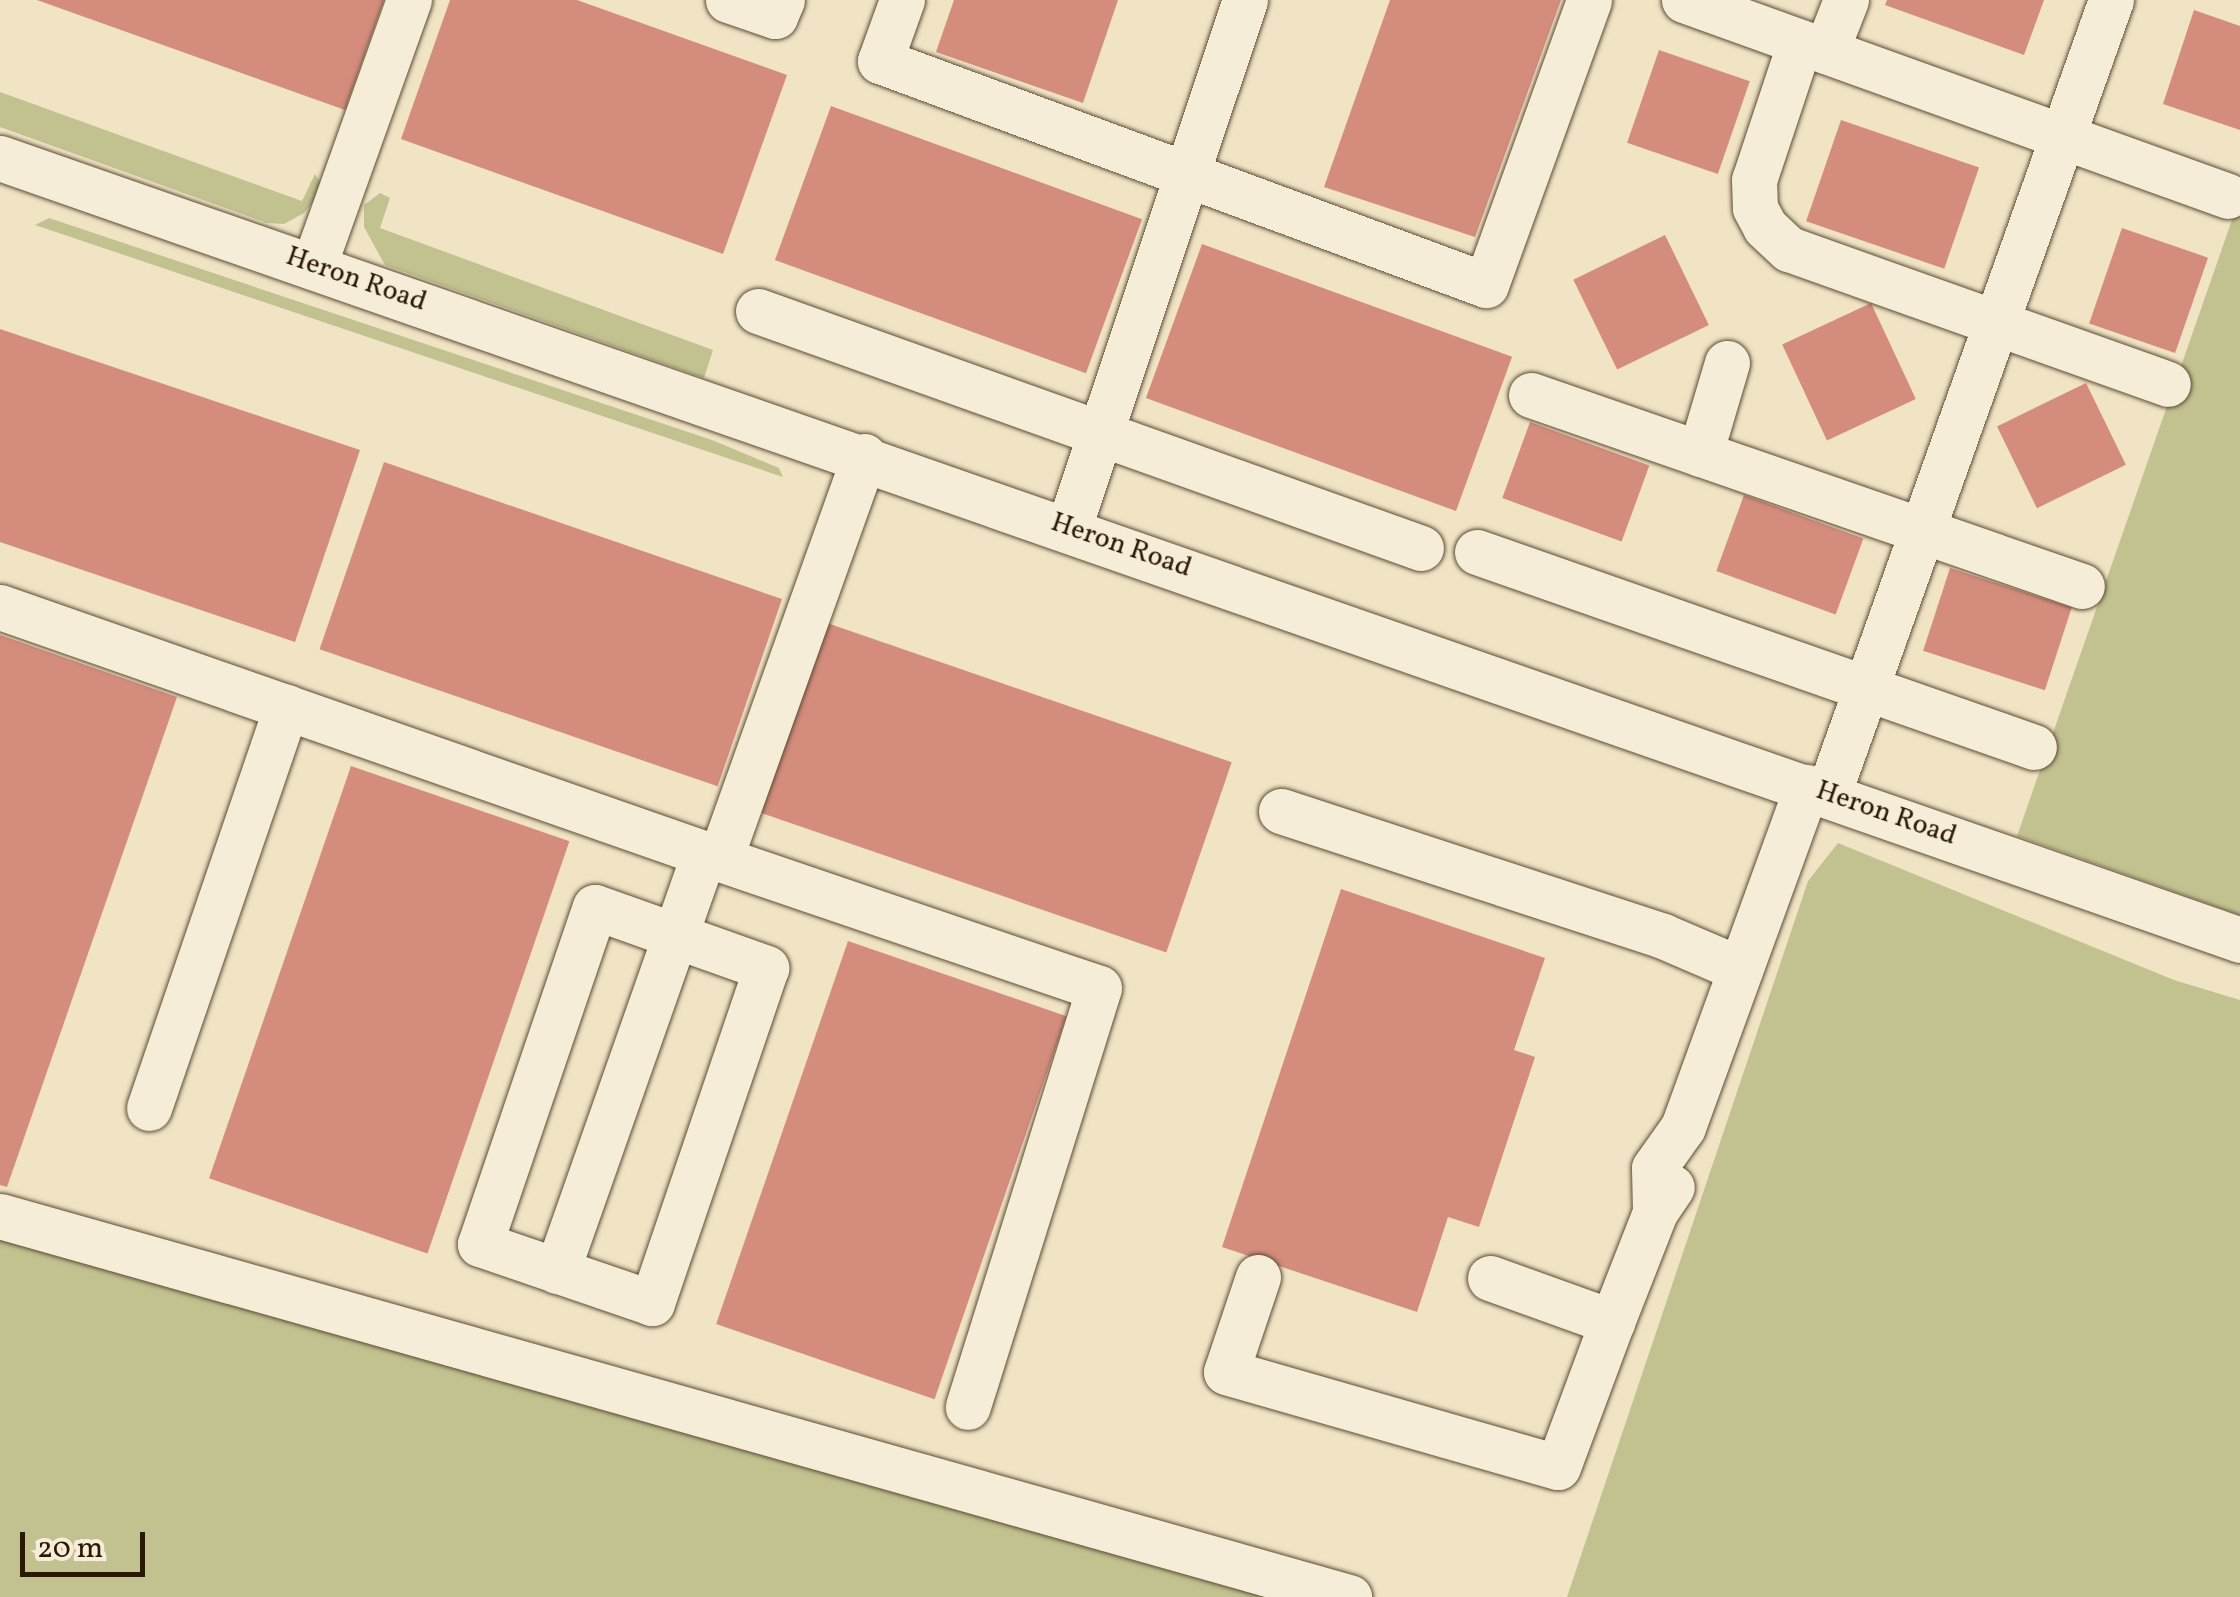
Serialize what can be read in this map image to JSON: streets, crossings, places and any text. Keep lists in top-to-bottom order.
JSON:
{
  "streets": {
    "street": ["Heron Road"]
  },
  "scale_bar": "20 m"
}
